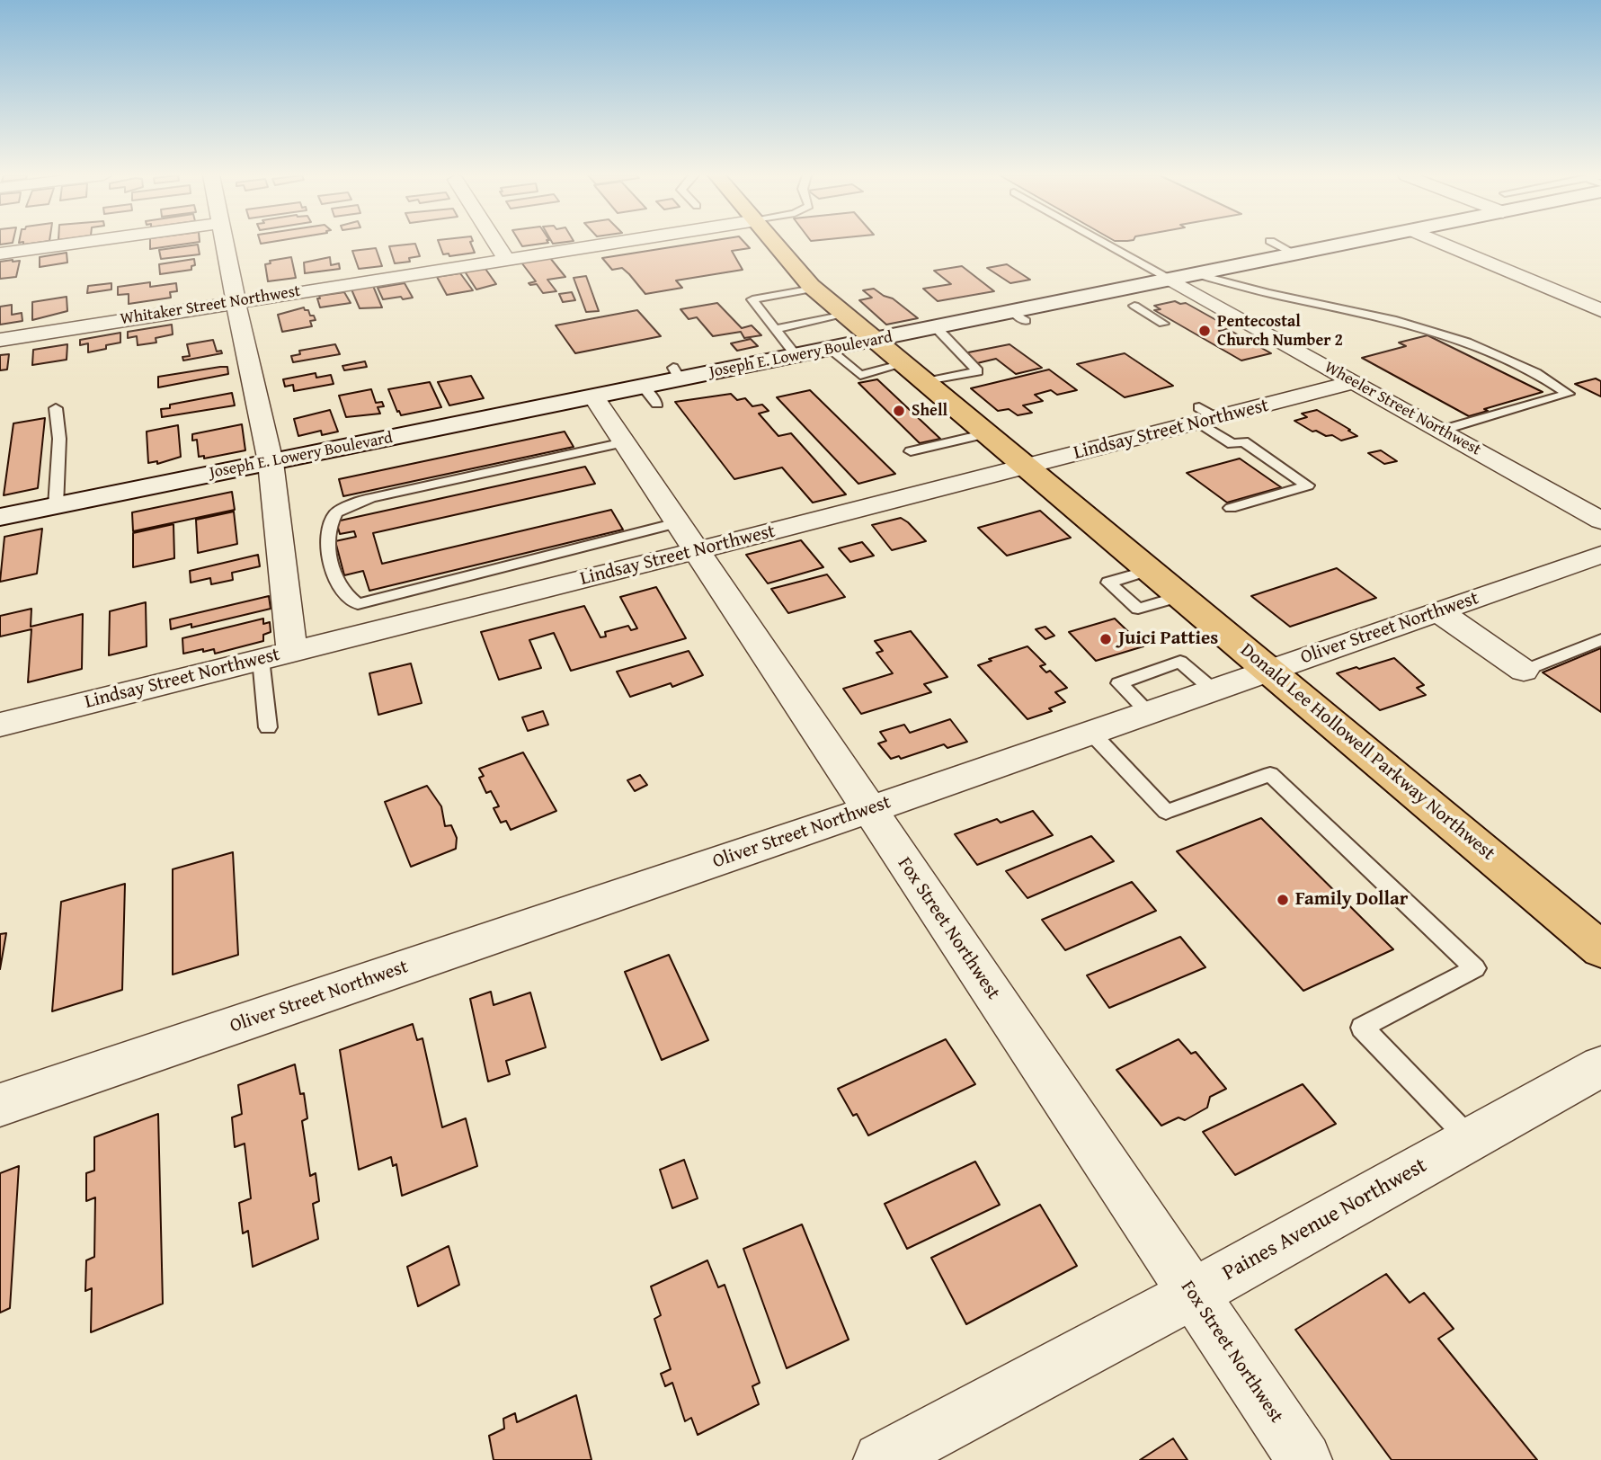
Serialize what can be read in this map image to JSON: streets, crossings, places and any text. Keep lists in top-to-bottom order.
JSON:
{
  "streets": {
    "main road": ["Joseph E. Lowery Boulevard", "Donald Lee Hollowell Parkway Northwest"],
    "street": [
      "Whitaker Street Northwest",
      "Wheeler Street Northwest",
      "Lindsay Street Northwest",
      "Oliver Street Northwest",
      "Fox Street Northwest",
      "Paines Avenue Northwest"
    ]
  },
  "crossings": [
    ["Joseph E. Lowery Boulevard", "Wheeler Street Northwest"],
    ["Joseph E. Lowery Boulevard", "Donald Lee Hollowell Parkway Northwest"],
    ["Joseph E. Lowery Boulevard", "Fox Street Northwest"],
    ["Wheeler Street Northwest", "Lindsay Street Northwest"],
    ["Lindsay Street Northwest", "Donald Lee Hollowell Parkway Northwest"],
    ["Lindsay Street Northwest", "Fox Street Northwest"],
    ["Oliver Street Northwest", "Donald Lee Hollowell Parkway Northwest"],
    ["Oliver Street Northwest", "Fox Street Northwest"],
    ["Fox Street Northwest", "Paines Avenue Northwest"]
  ],
  "places": [
    "Pentecostal Church Number 2",
    "Shell",
    "Juici Patties",
    "Family Dollar"
  ]
}
